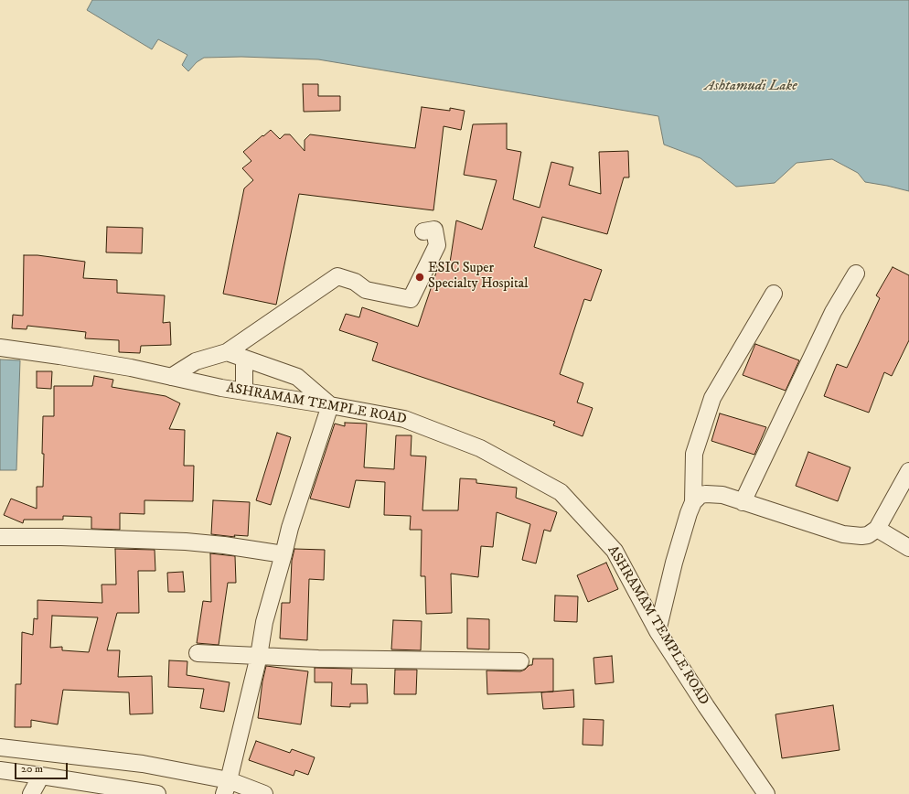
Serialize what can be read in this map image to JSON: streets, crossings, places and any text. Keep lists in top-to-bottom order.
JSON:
{
  "streets": {
    "street": ["ASHRAMAM TEMPLE ROAD"]
  },
  "water": ["Ashtamudi Lake"],
  "places": ["ESIC Super Specialty Hospital"],
  "scale_bar": "20 m"
}
